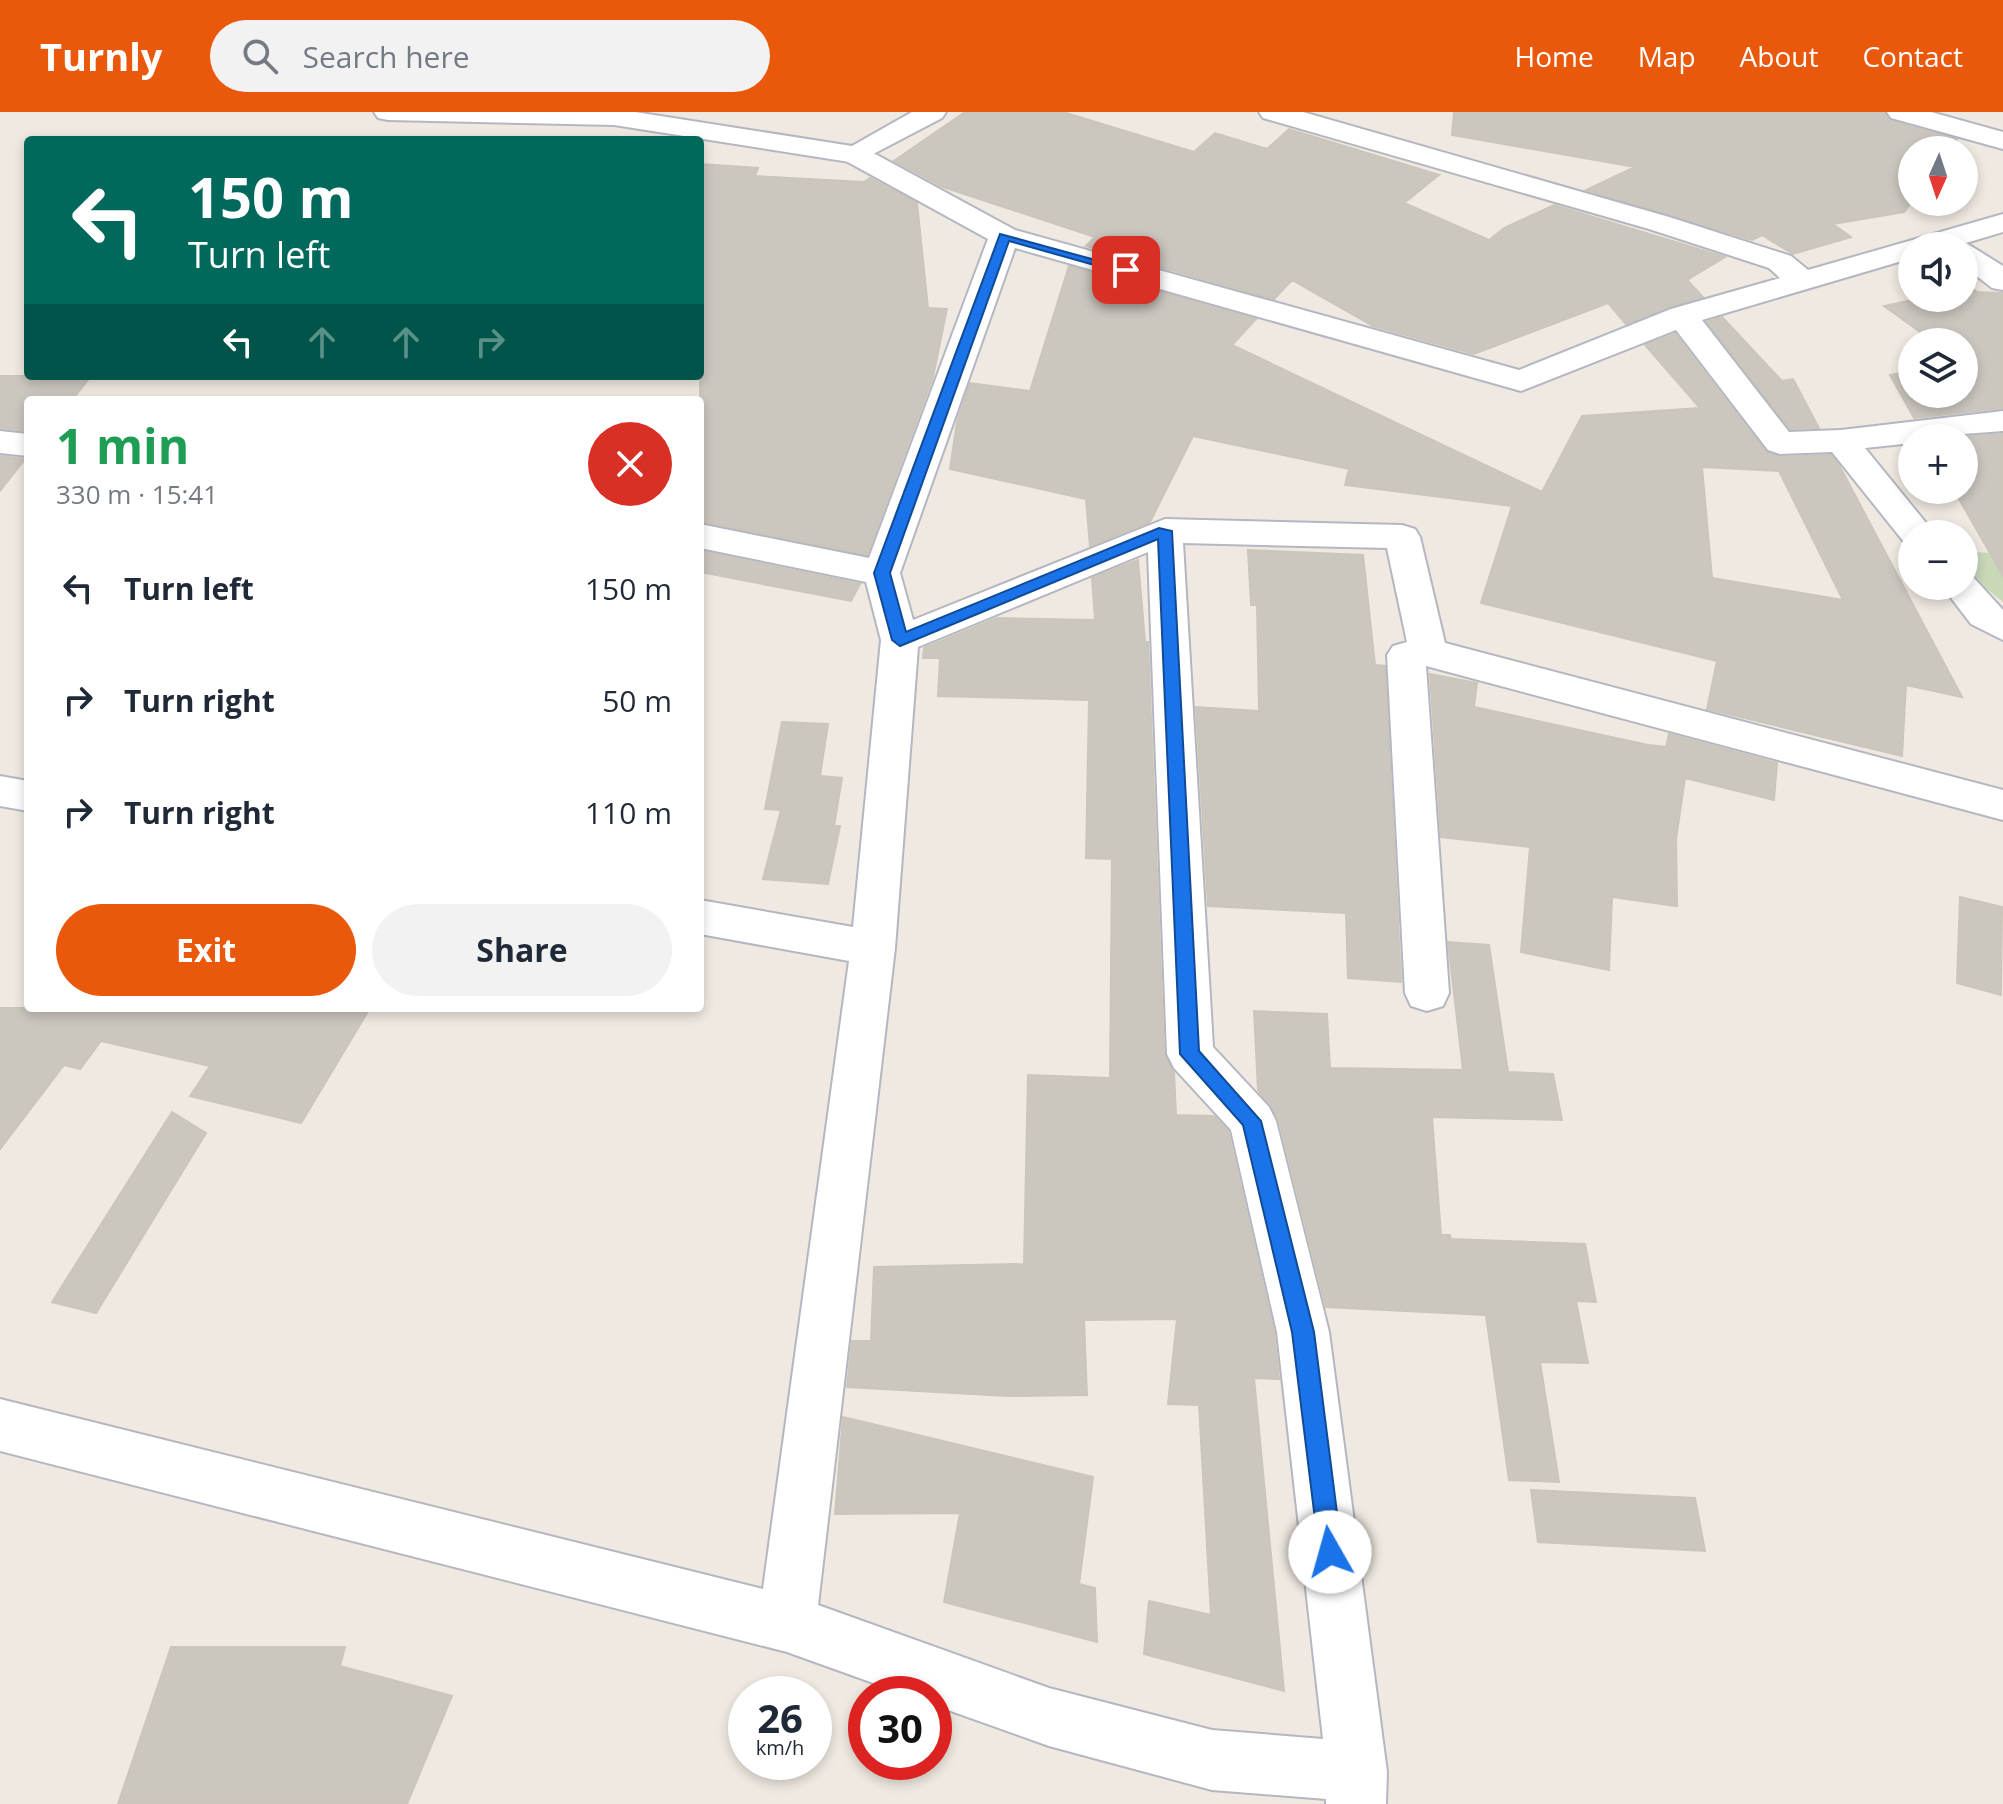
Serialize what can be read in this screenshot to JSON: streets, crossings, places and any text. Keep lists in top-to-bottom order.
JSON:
{
  "north": "bottom",
  "page": {
    "header": "Turnly",
    "search": "Search here",
    "nav": [
      "Home",
      "Map",
      "About",
      "Contact"
    ],
    "map_buttons": ["+", "−"],
    "turn": ["150 m", "Turn left"],
    "heading": ["1 min", "330 m · 15:41"],
    "list": [
      {
        "name": "Turn left",
        "value": "150 m"
      },
      {
        "name": "Turn right",
        "value": "50 m"
      },
      {
        "name": "Turn right",
        "value": "110 m"
      }
    ],
    "buttons": ["Exit", "Share"],
    "speed": "26 km/h",
    "limit": "30"
  }
}
